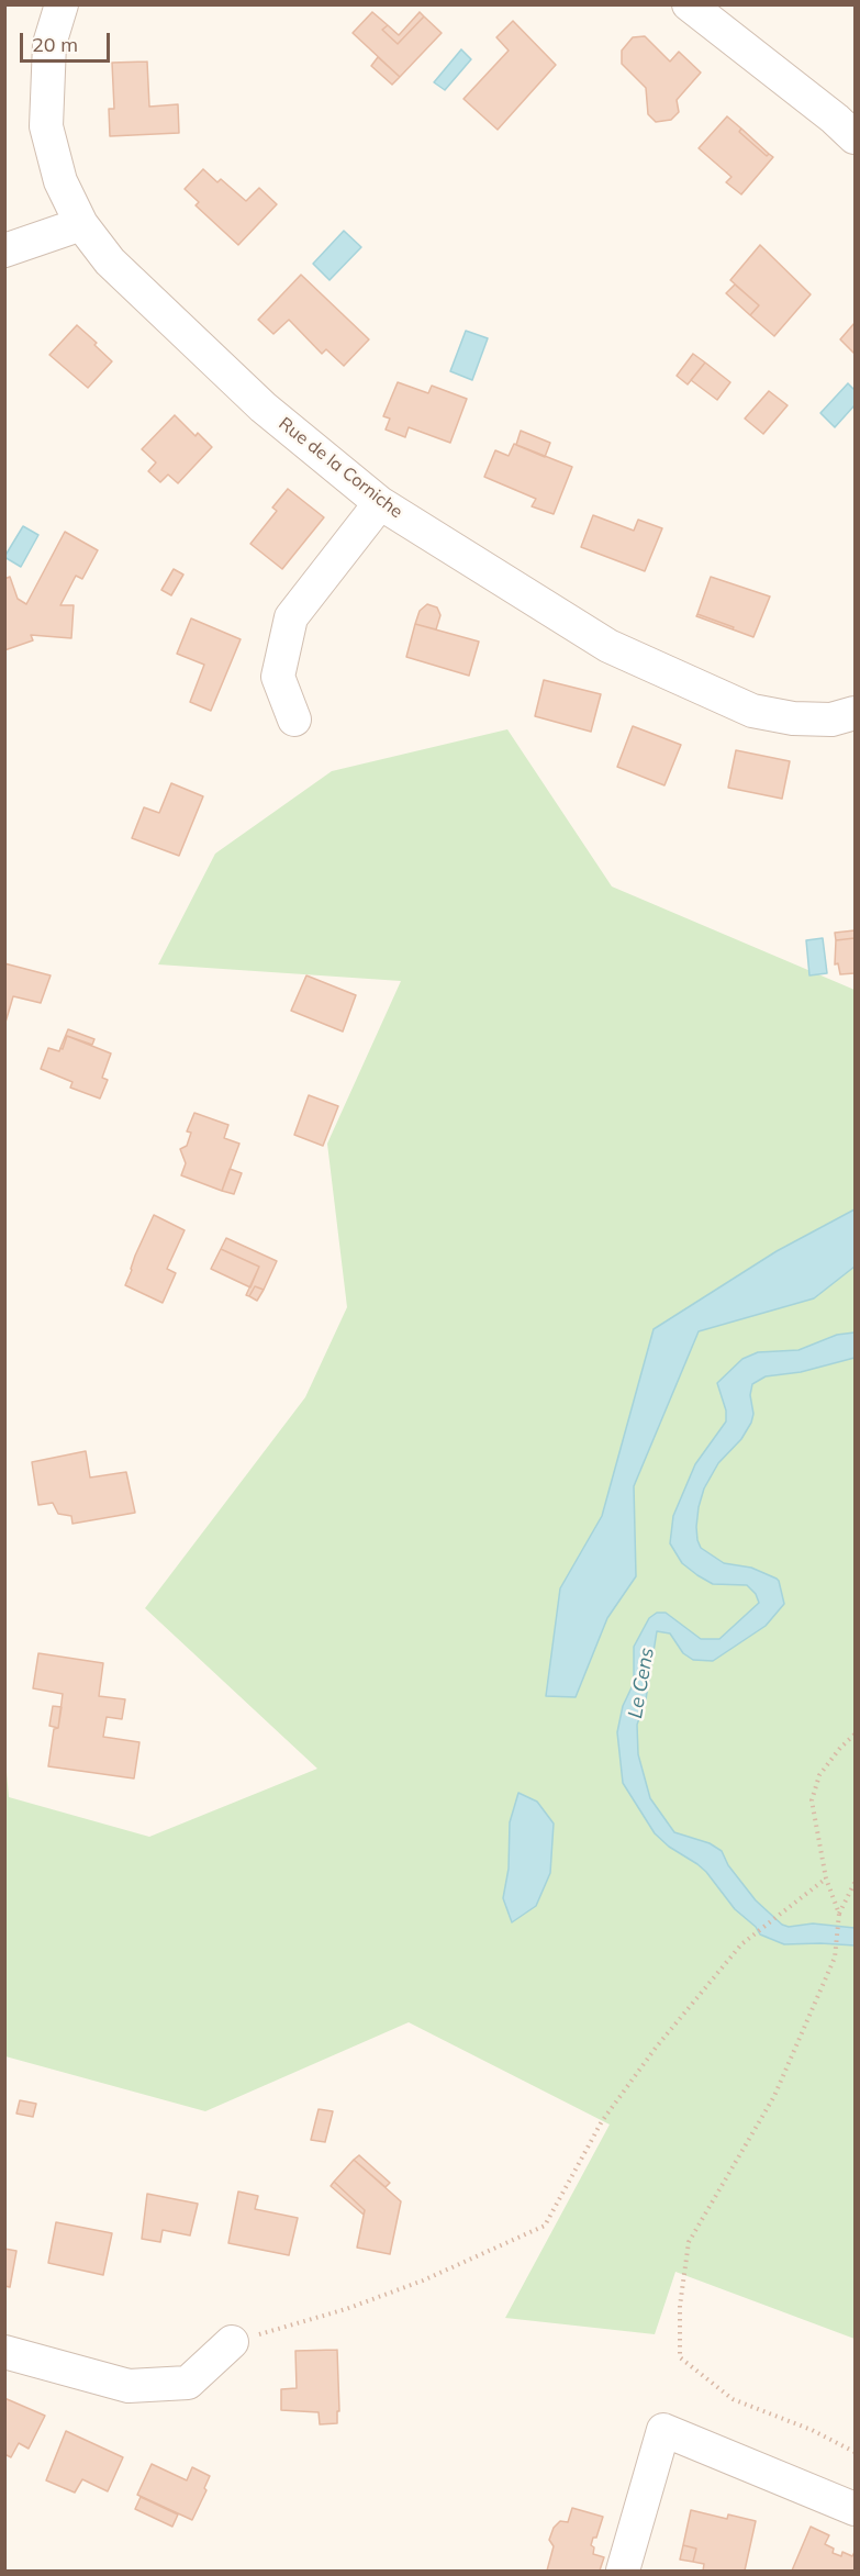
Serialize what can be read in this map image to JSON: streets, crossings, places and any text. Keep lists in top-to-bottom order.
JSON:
{
  "streets": {
    "street": ["Rue de la Corniche"]
  },
  "water": ["Le Cens"],
  "scale_bar": "20 m"
}
